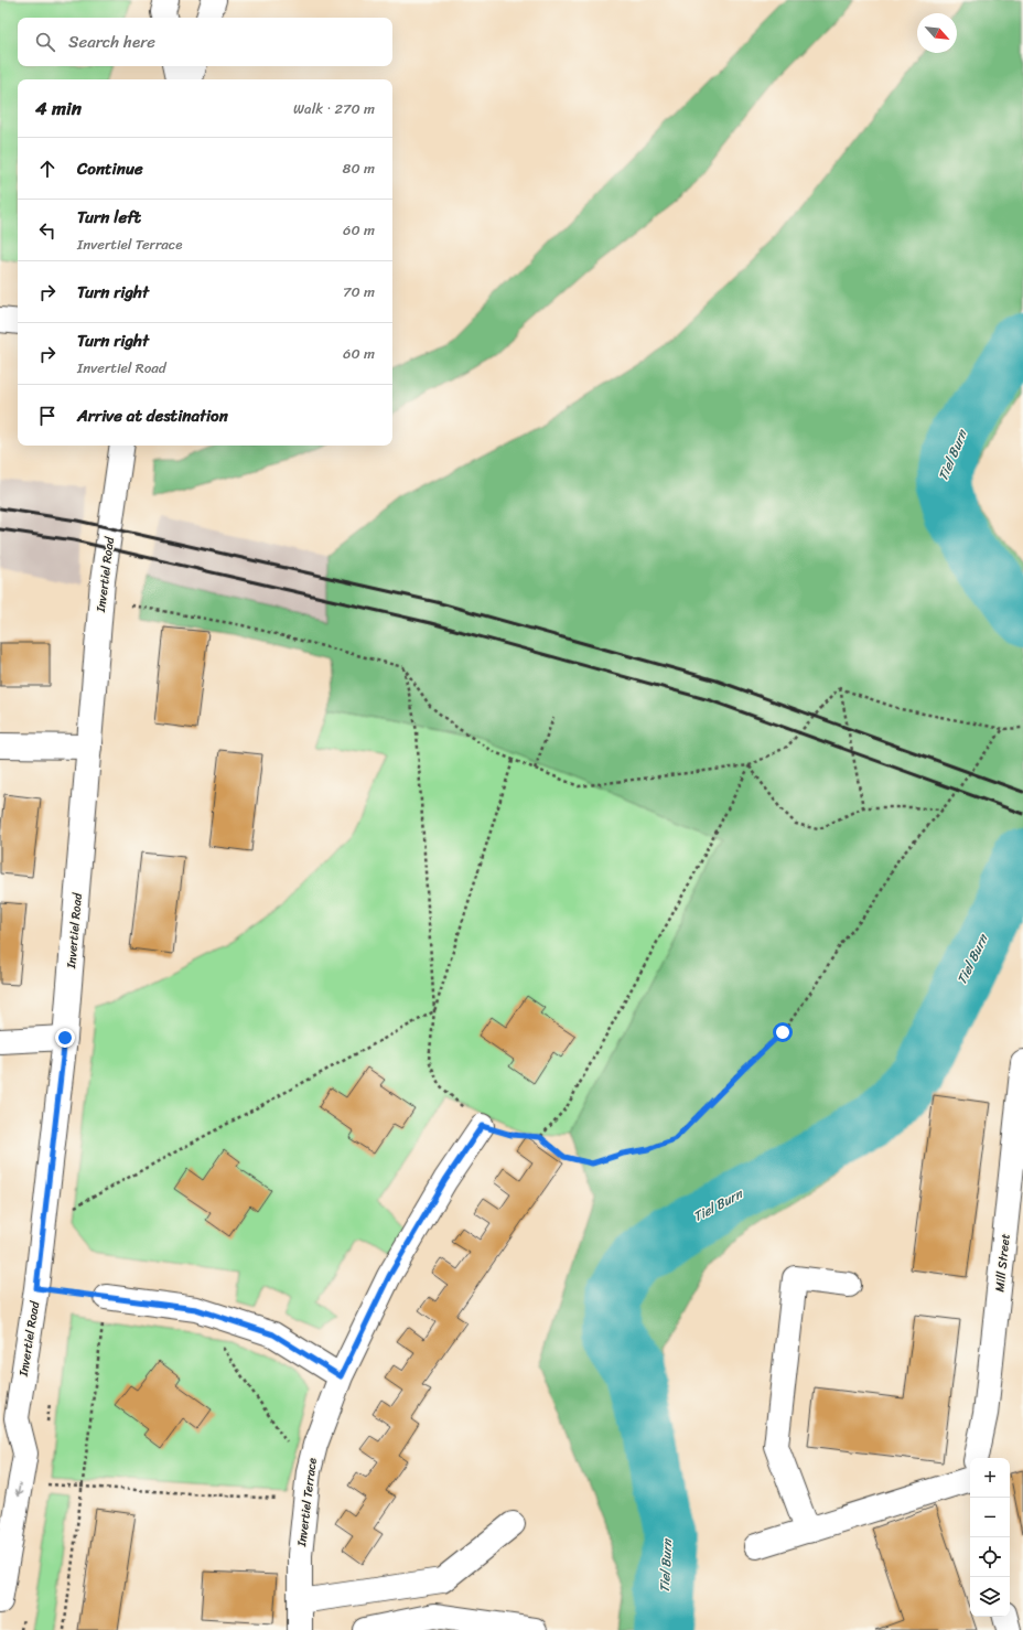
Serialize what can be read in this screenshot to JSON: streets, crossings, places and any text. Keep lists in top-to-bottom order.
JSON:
{
  "streets": {
    "street": ["Invertiel Road", "Mill Street", "Invertiel Terrace"]
  },
  "water": ["Tiel Burn"],
  "north": "bottom right",
  "page": {
    "search": "Search here",
    "heading": ["4 min", "Walk · 270 m"],
    "list": [
      ["Continue", "80 m"],
      ["Turn left", "Invertiel Terrace", "60 m"],
      ["Turn right", "70 m"],
      ["Turn right", "Invertiel Road", "60 m"],
      "Arrive at destination"
    ],
    "map_buttons": ["+", "−"]
  }
}
